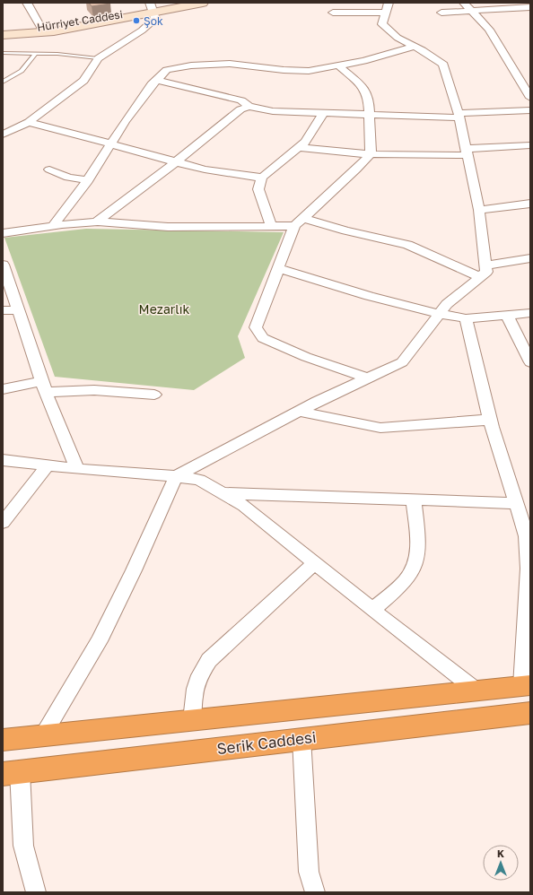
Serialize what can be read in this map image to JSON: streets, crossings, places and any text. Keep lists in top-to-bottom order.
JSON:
{
  "streets": {
    "highway": ["Serik Caddesi"],
    "main road": ["Hürriyet Caddesi"]
  },
  "parks": ["Mezarlık"],
  "places": ["Şok"],
  "north": "top"
}
